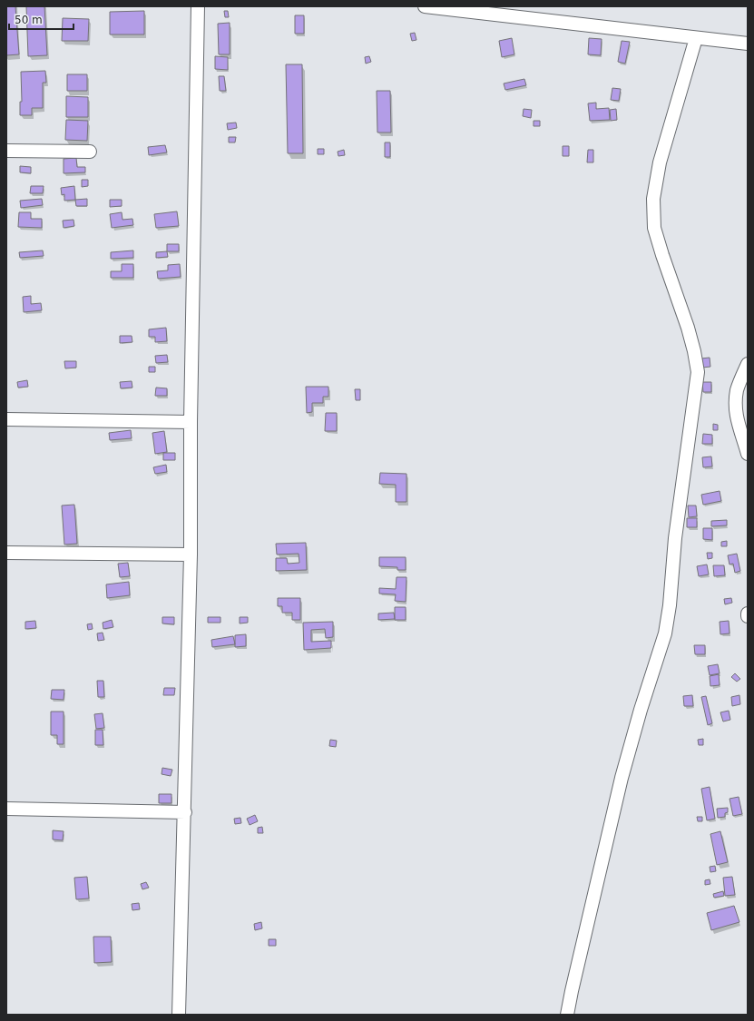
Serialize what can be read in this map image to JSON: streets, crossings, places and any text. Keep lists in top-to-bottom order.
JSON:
{
  "scale_bar": "50 m"
}
